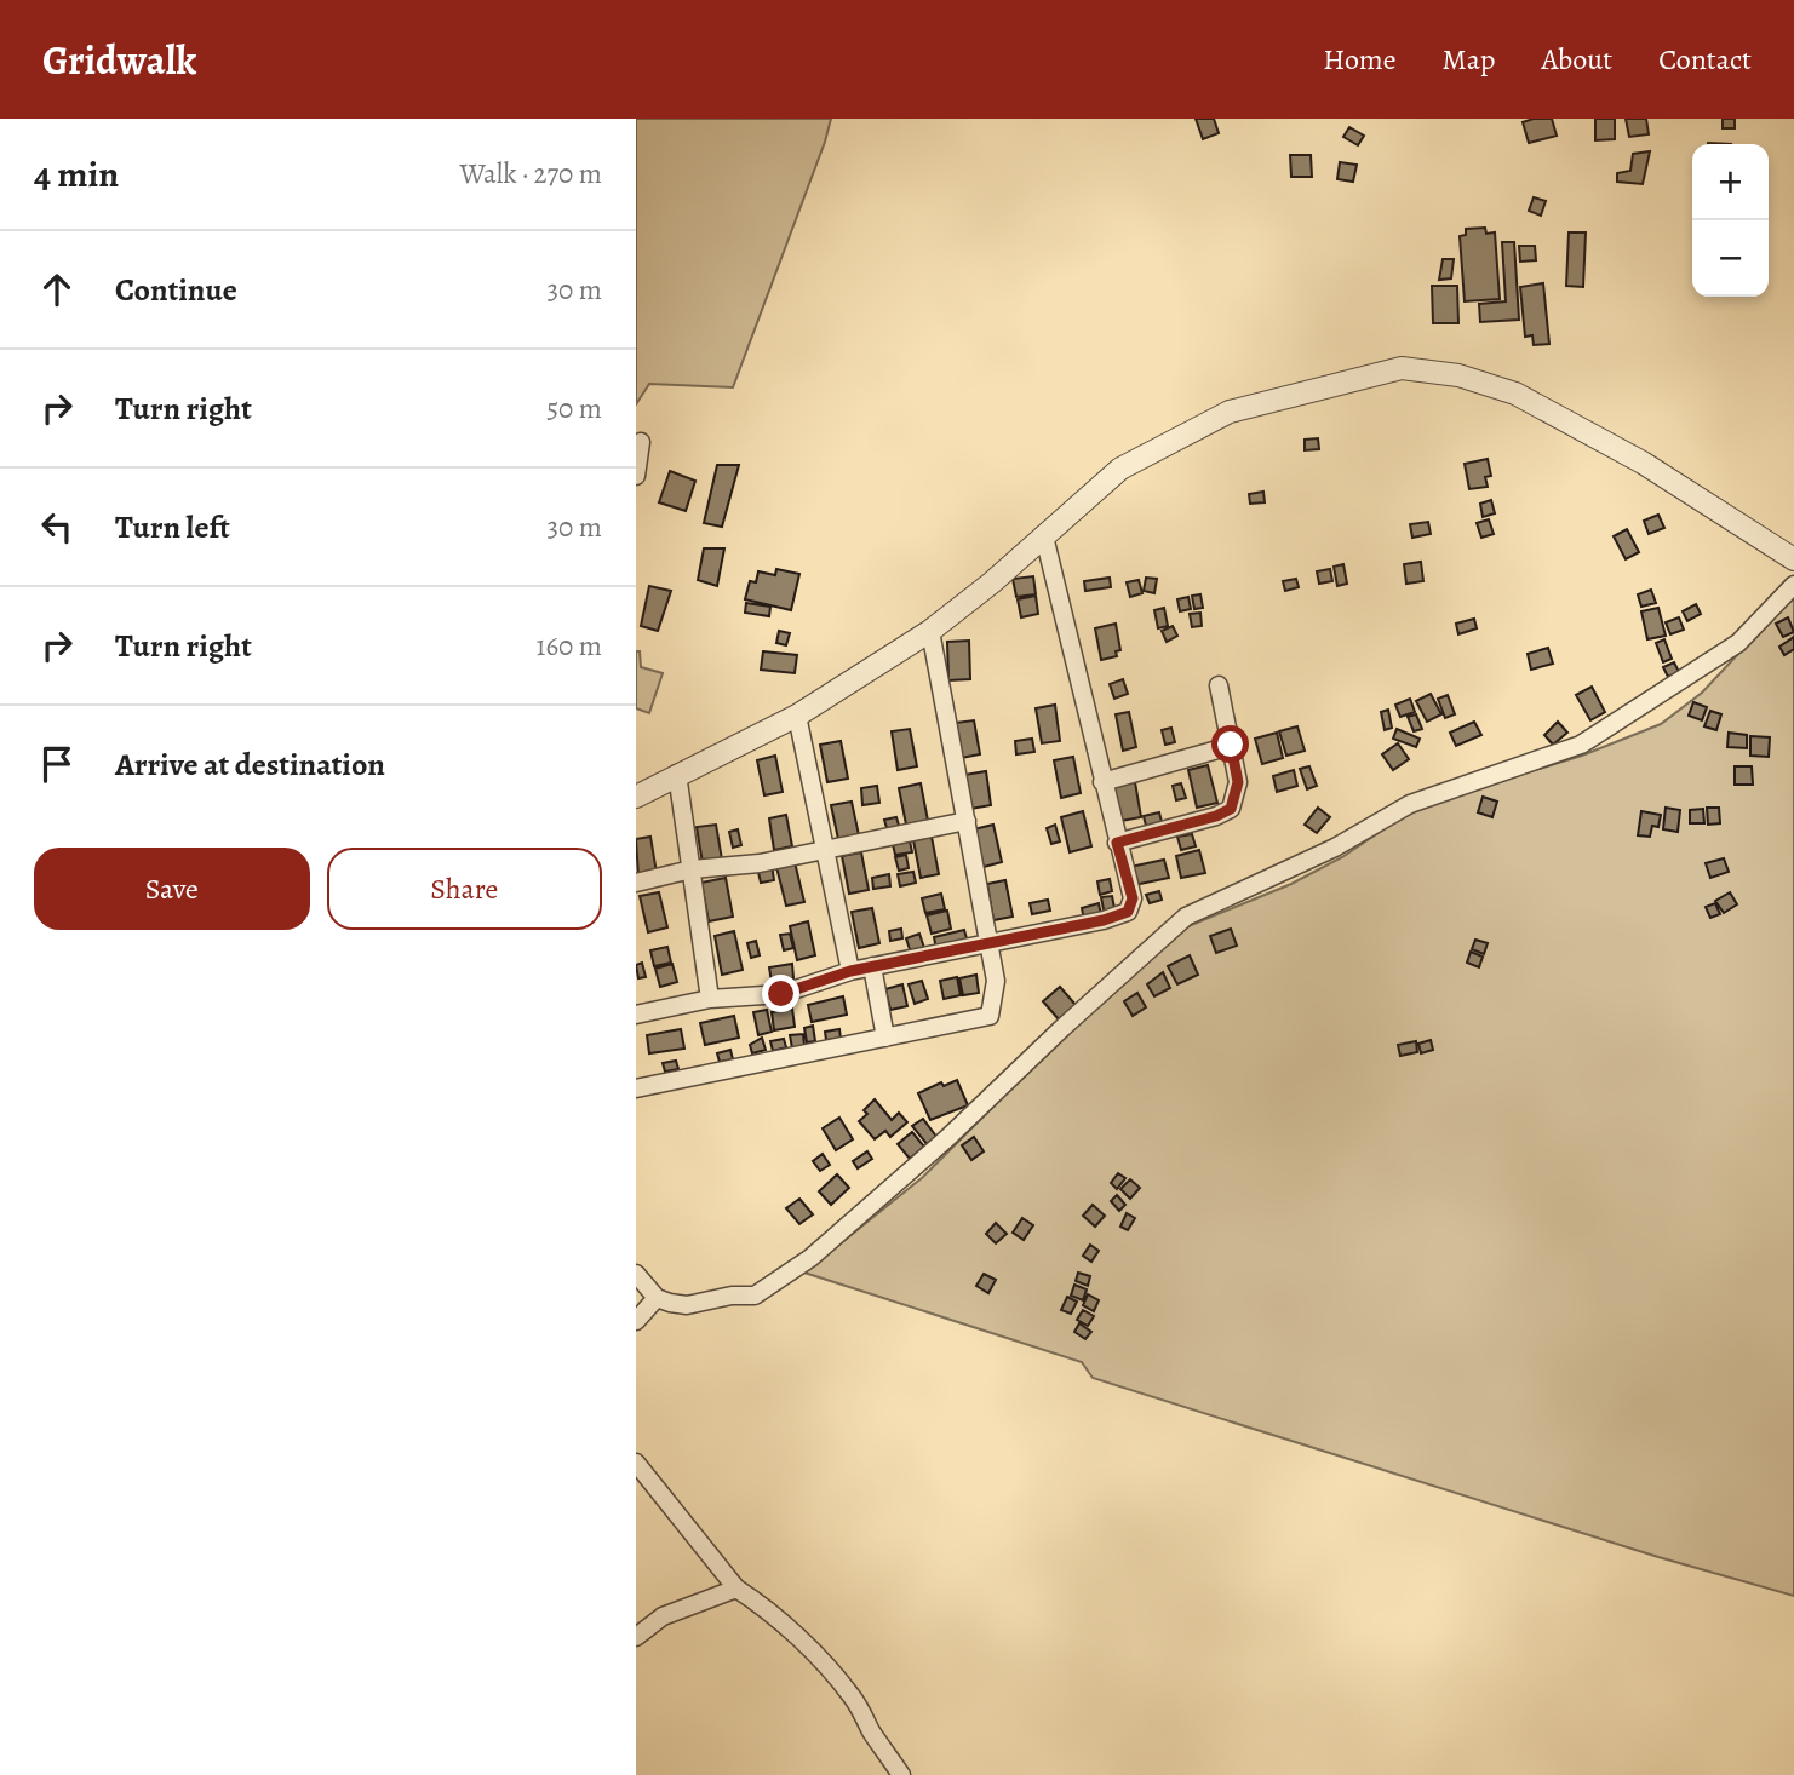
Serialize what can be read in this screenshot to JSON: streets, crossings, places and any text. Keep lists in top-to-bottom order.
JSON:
{
  "page": {
    "header": "Gridwalk",
    "nav": [
      "Home",
      "Map",
      "About",
      "Contact"
    ],
    "heading": ["4 min", "Walk · 270 m"],
    "map_buttons": ["+", "−"],
    "list": [
      ["Continue", "30 m"],
      ["Turn right", "50 m"],
      ["Turn left", "30 m"],
      ["Turn right", "160 m"],
      "Arrive at destination"
    ],
    "buttons": ["Save", "Share"]
  }
}
